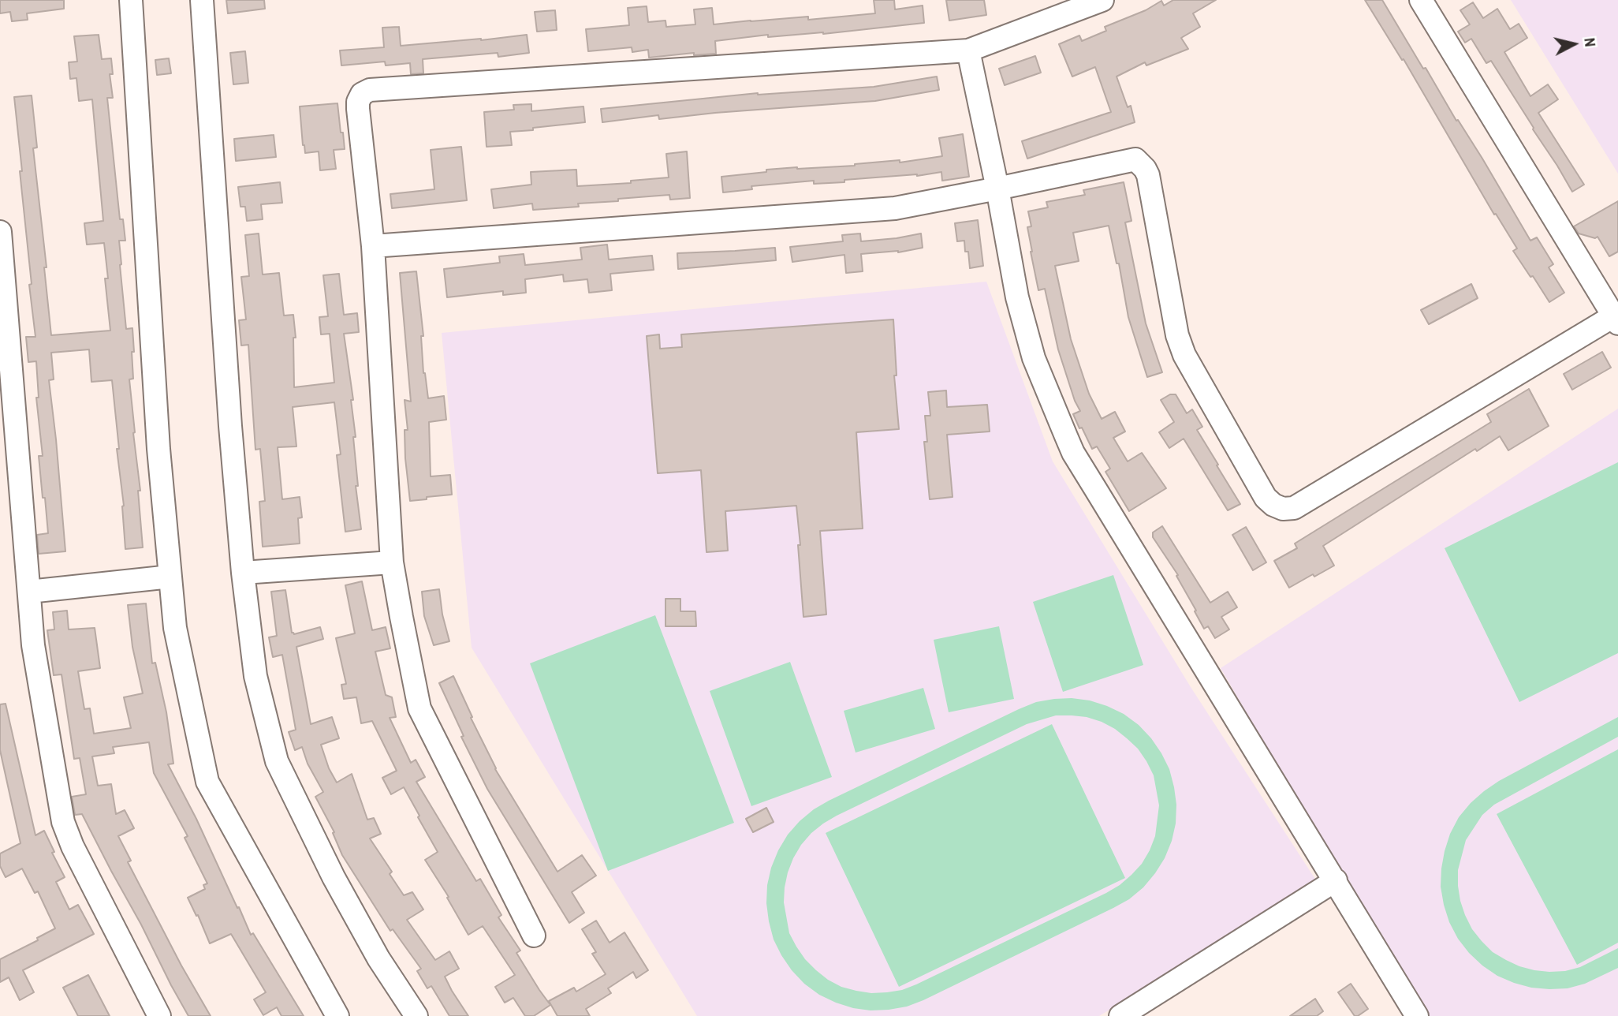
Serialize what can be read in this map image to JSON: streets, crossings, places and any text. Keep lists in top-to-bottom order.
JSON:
{
  "north": "right"
}
